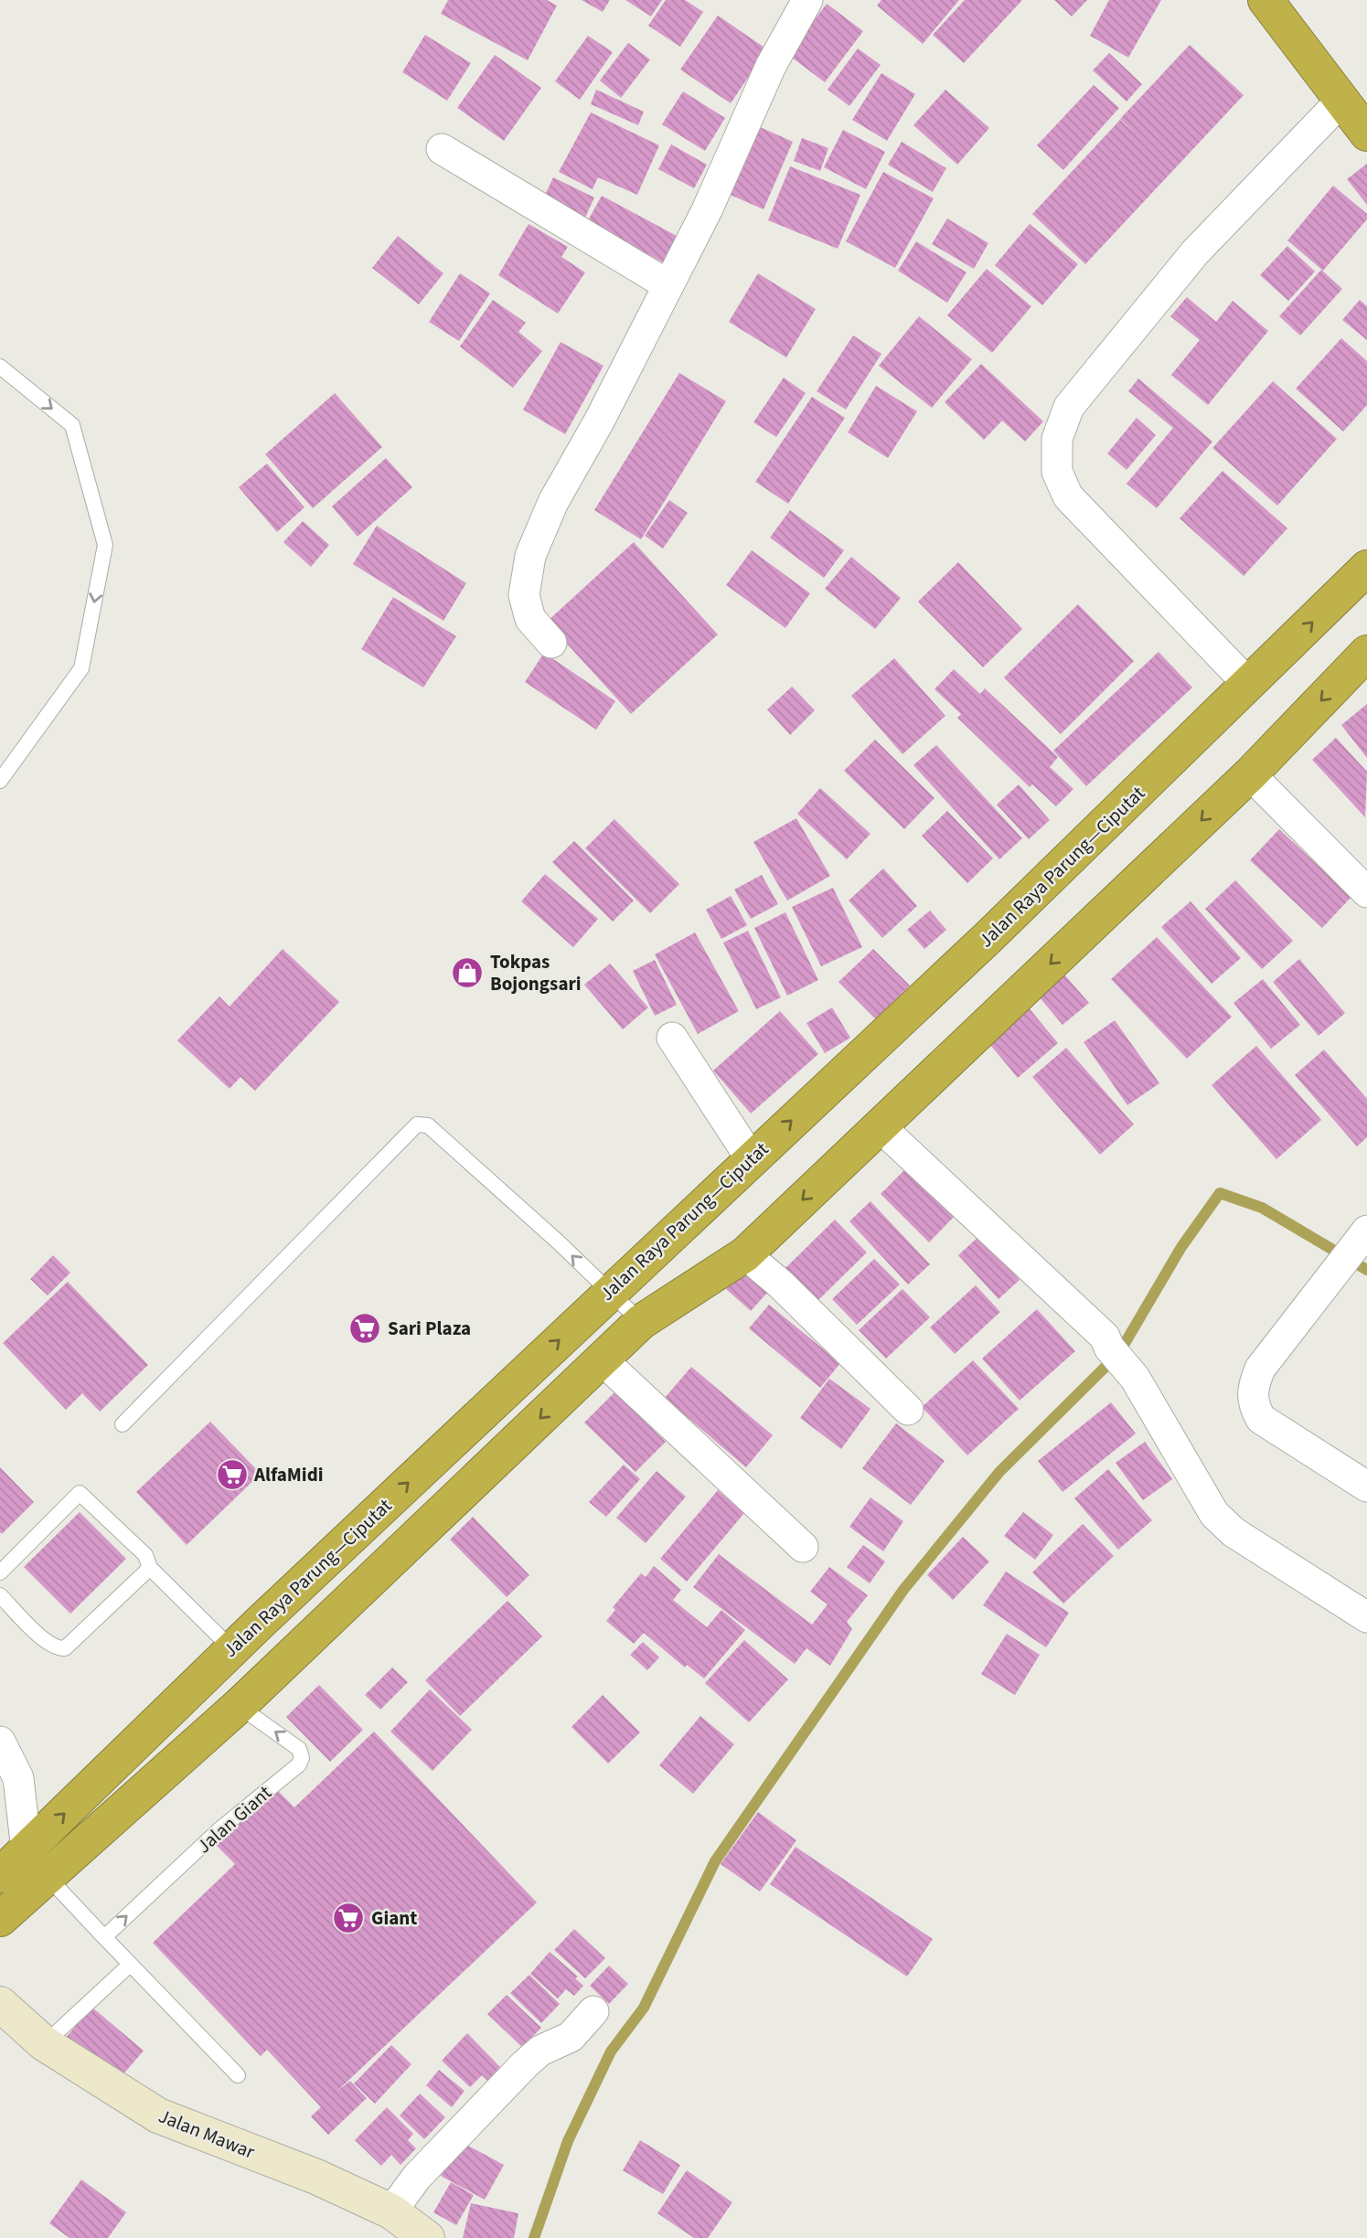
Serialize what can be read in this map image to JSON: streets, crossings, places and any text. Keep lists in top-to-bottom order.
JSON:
{
  "streets": {
    "highway": ["Jalan Raya Parung—Ciputat"],
    "street": ["Jalan Mawar"],
    "lane": ["Jalan Giant"]
  },
  "crossings": [
    ["Jalan Raya Parung—Ciputat", "Jalan Giant"]
  ],
  "places": {
    "shop": ["Tokpas Bojongsari"],
    "supermarket": ["Sari Plaza", "AlfaMidi", "Giant"]
  }
}
